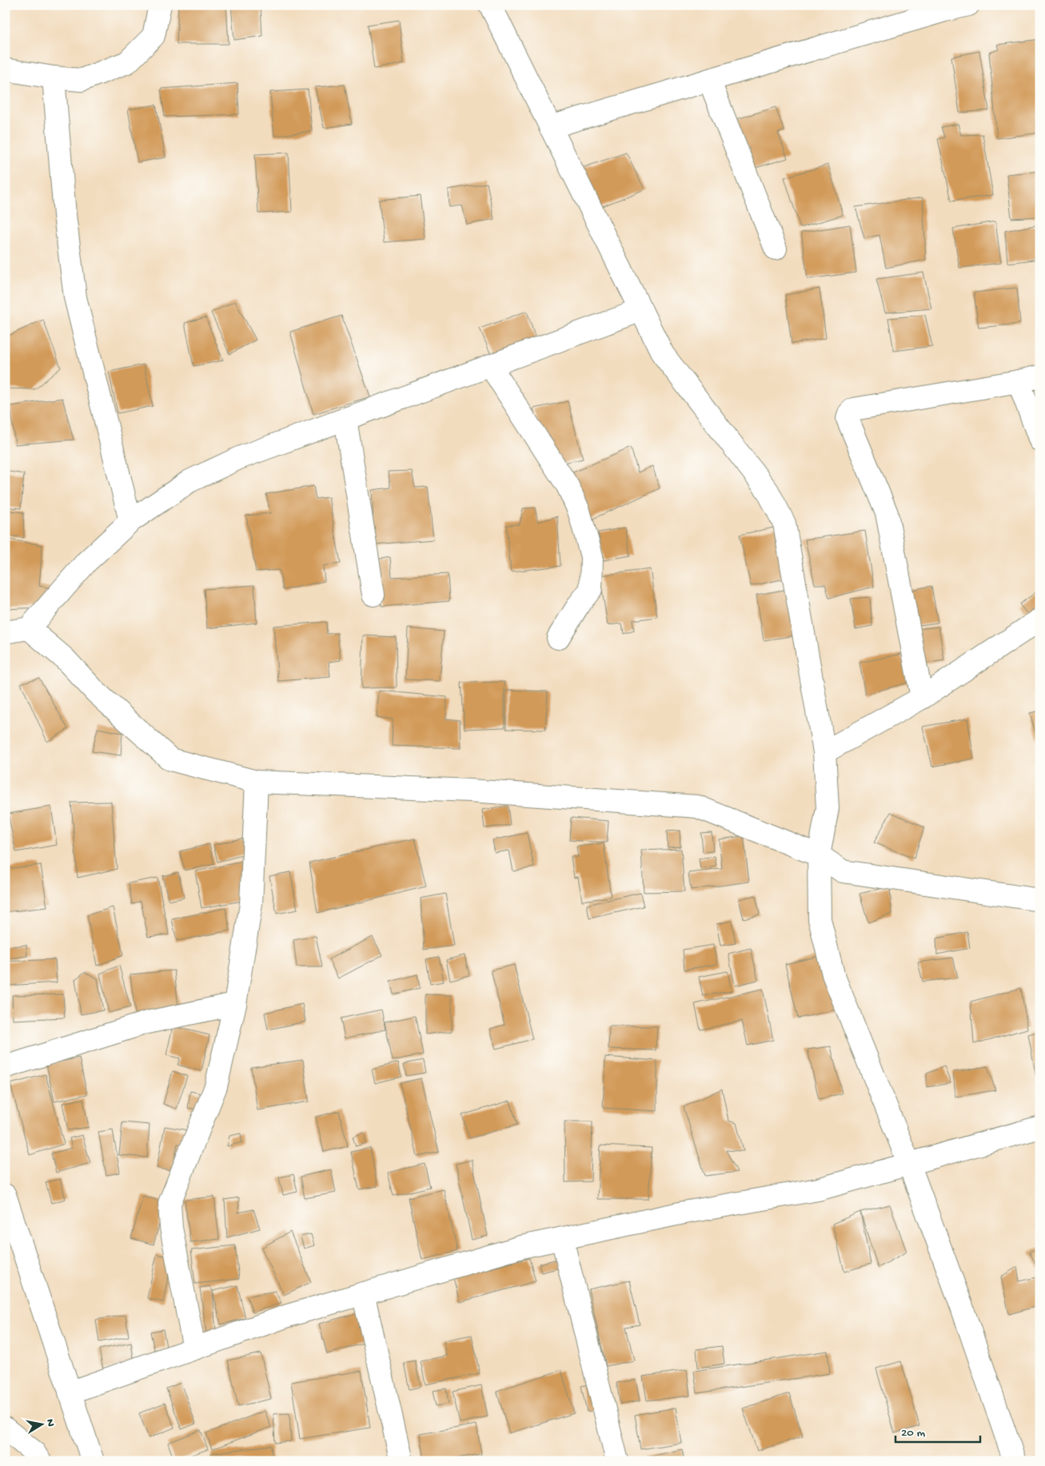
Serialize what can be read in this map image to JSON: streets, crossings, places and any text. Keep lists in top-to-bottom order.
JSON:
{
  "scale_bar": "20 m",
  "north": "right"
}
